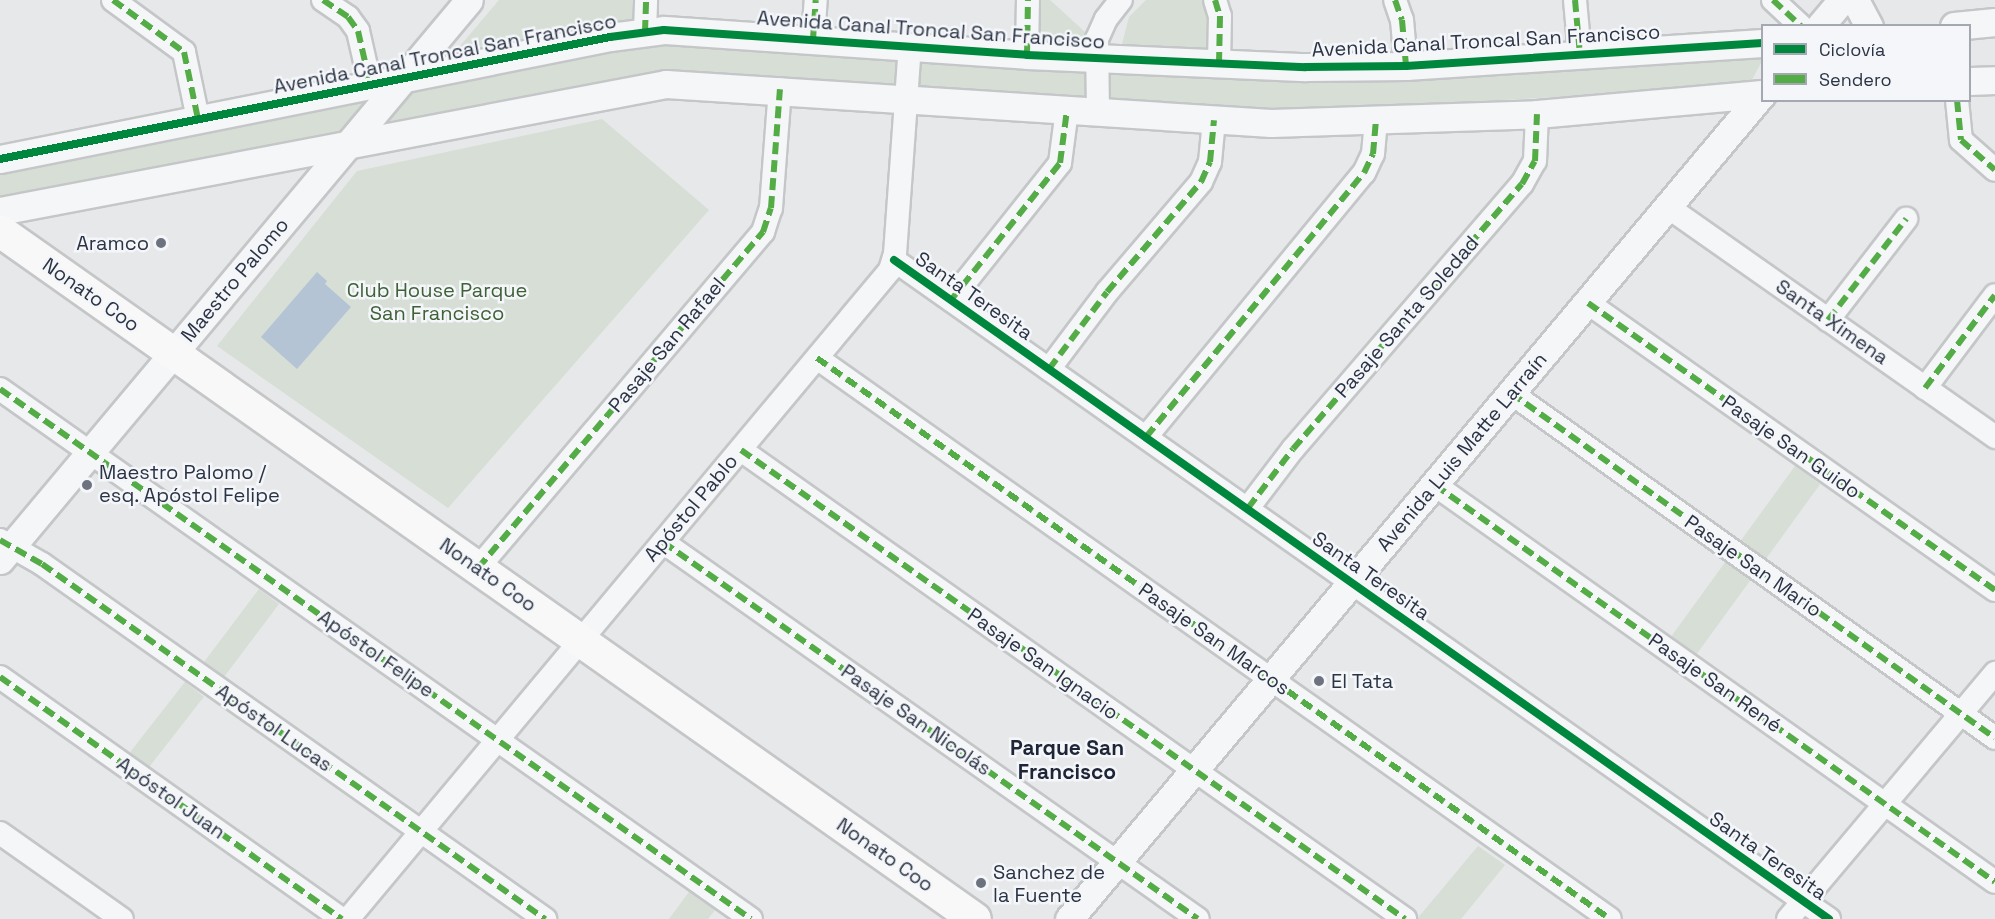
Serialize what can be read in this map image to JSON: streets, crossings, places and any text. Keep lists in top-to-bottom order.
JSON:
{
  "streets": {
    "main road": ["Nonato Coo"],
    "street": [
      "Avenida Canal Troncal San Francisco",
      "Maestro Palomo",
      "Santa Teresita",
      "Pasaje Santa Soledad",
      "Santa Ximena",
      "Pasaje San Rafael",
      "Pasaje San Guido",
      "Avenida Luis Matte Larraín",
      "Apóstol Pablo",
      "Pasaje San Mario",
      "Pasaje San Marcos",
      "Apóstol Felipe",
      "Pasaje San Ignacio",
      "Pasaje San René",
      "Pasaje San Nicolás",
      "Apóstol Lucas",
      "Apóstol Juan"
    ]
  },
  "crossings": [
    ["Avenida Canal Troncal San Francisco", "Maestro Palomo"],
    ["Avenida Canal Troncal San Francisco", "Apóstol Pablo"],
    ["Maestro Palomo", "Nonato Coo"],
    ["Maestro Palomo", "Apóstol Felipe"],
    ["Maestro Palomo", "Apóstol Lucas"],
    ["Nonato Coo", "Pasaje San Rafael"],
    ["Nonato Coo", "Apóstol Pablo"],
    ["Santa Teresita", "Pasaje Santa Soledad"],
    ["Santa Teresita", "Avenida Luis Matte Larraín"],
    ["Santa Teresita", "Apóstol Pablo"],
    ["Santa Ximena", "Avenida Luis Matte Larraín"],
    ["Pasaje San Guido", "Avenida Luis Matte Larraín"],
    ["Avenida Luis Matte Larraín", "Pasaje San Mario"],
    ["Avenida Luis Matte Larraín", "Pasaje San Marcos"],
    ["Avenida Luis Matte Larraín", "Pasaje San Ignacio"],
    ["Avenida Luis Matte Larraín", "Pasaje San René"],
    ["Avenida Luis Matte Larraín", "Pasaje San Nicolás"],
    ["Apóstol Pablo", "Pasaje San Marcos"],
    ["Apóstol Pablo", "Apóstol Felipe"],
    ["Apóstol Pablo", "Pasaje San Ignacio"],
    ["Apóstol Pablo", "Pasaje San Nicolás"],
    ["Apóstol Pablo", "Apóstol Lucas"]
  ],
  "districts": ["Parque San Francisco"],
  "parks": ["Club House Parque San Francisco"],
  "places": [
    "Aramco",
    "Maestro Palomo / esq. Apóstol Felipe",
    "El Tata",
    "Sanchez de la Fuente"
  ],
  "legend": ["Ciclovía", "Sendero"]
}
